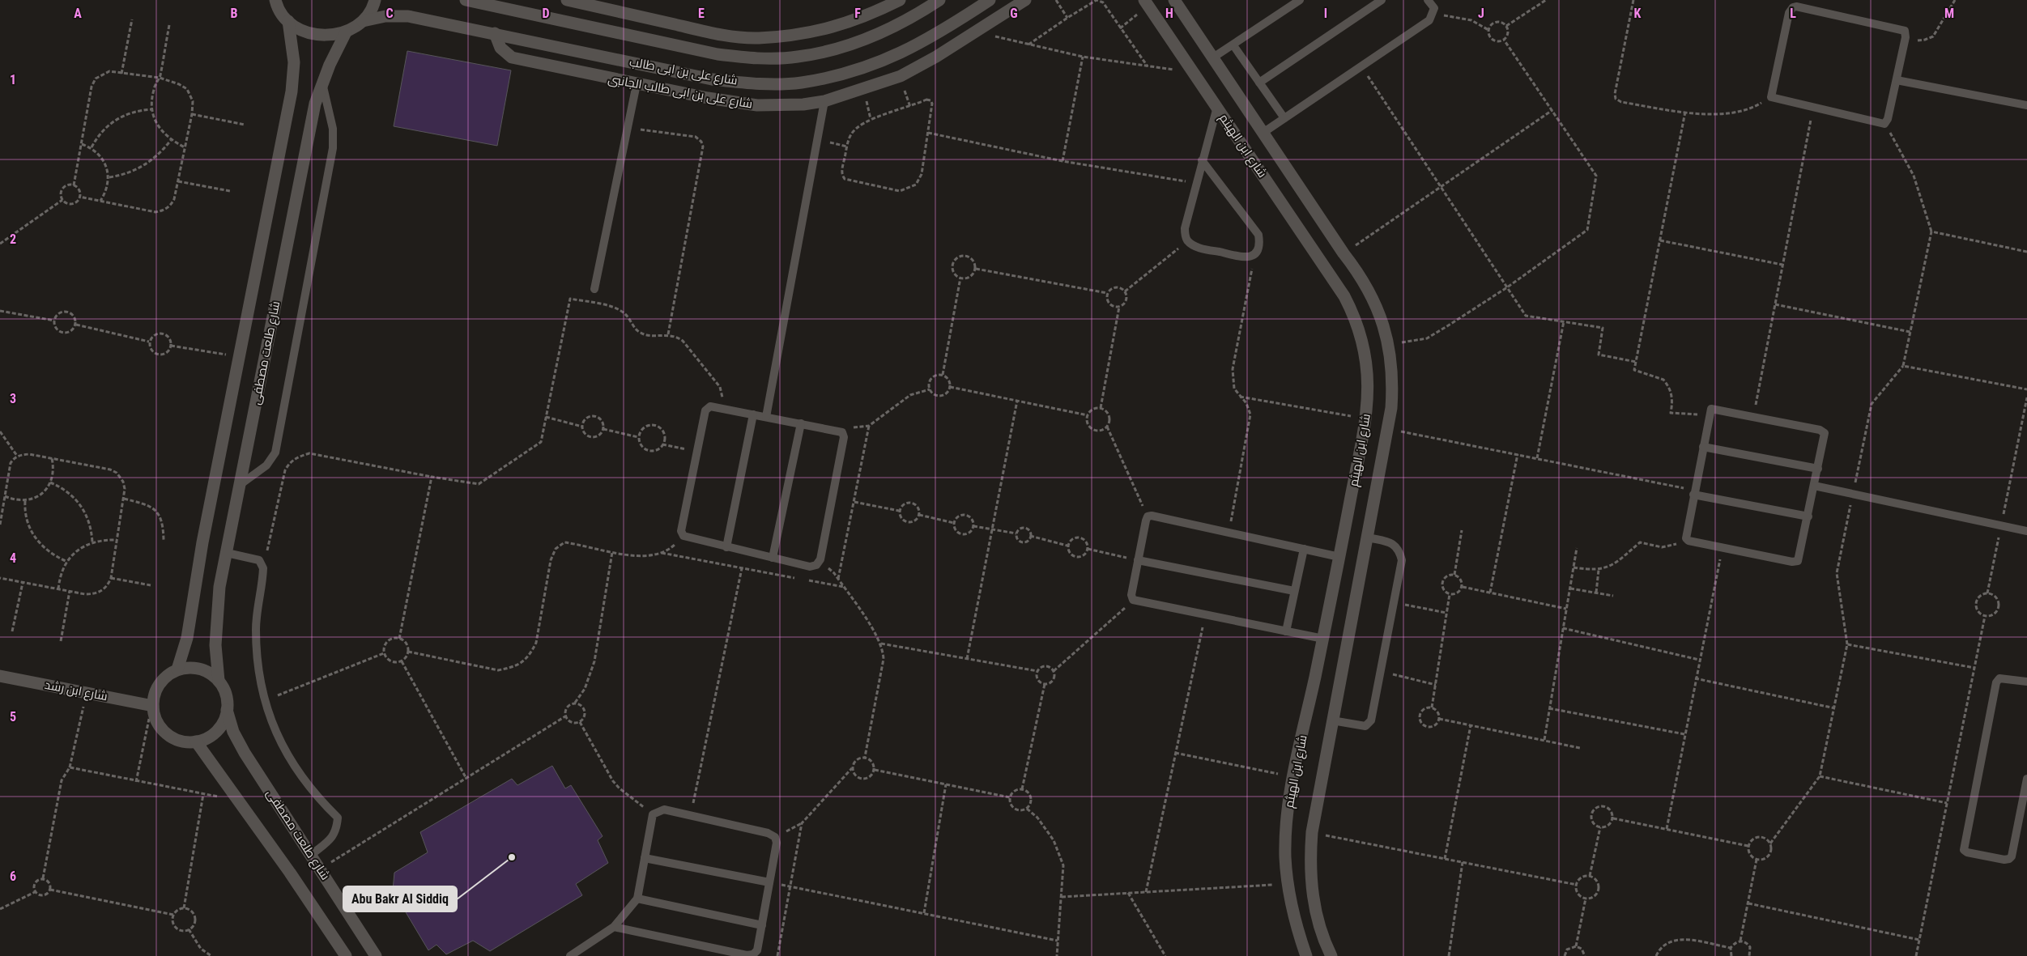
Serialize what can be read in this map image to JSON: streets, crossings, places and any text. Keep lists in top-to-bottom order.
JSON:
{
  "streets": {
    "street": [
      "شارع على بن ابى طالب",
      "شارع على بن ابى طالب الجانبى",
      "شارع ابن الهيثم",
      "شارع طلعت مصطفى",
      "شارع ابن رشد"
    ]
  },
  "crossings": [
    ["شارع على بن ابى طالب", "شارع على بن ابى طالب الجانبى"],
    ["شارع طلعت مصطفى", "شارع ابن رشد"]
  ],
  "places": ["Abu Bakr Al Siddiq"],
  "grid": {
    "columns": [
      "A",
      "B",
      "C",
      "D",
      "E",
      "F",
      "G",
      "H",
      "I",
      "J",
      "K",
      "L",
      "M"
    ],
    "rows": [
      "1",
      "2",
      "3",
      "4",
      "5",
      "6"
    ]
  }
}
